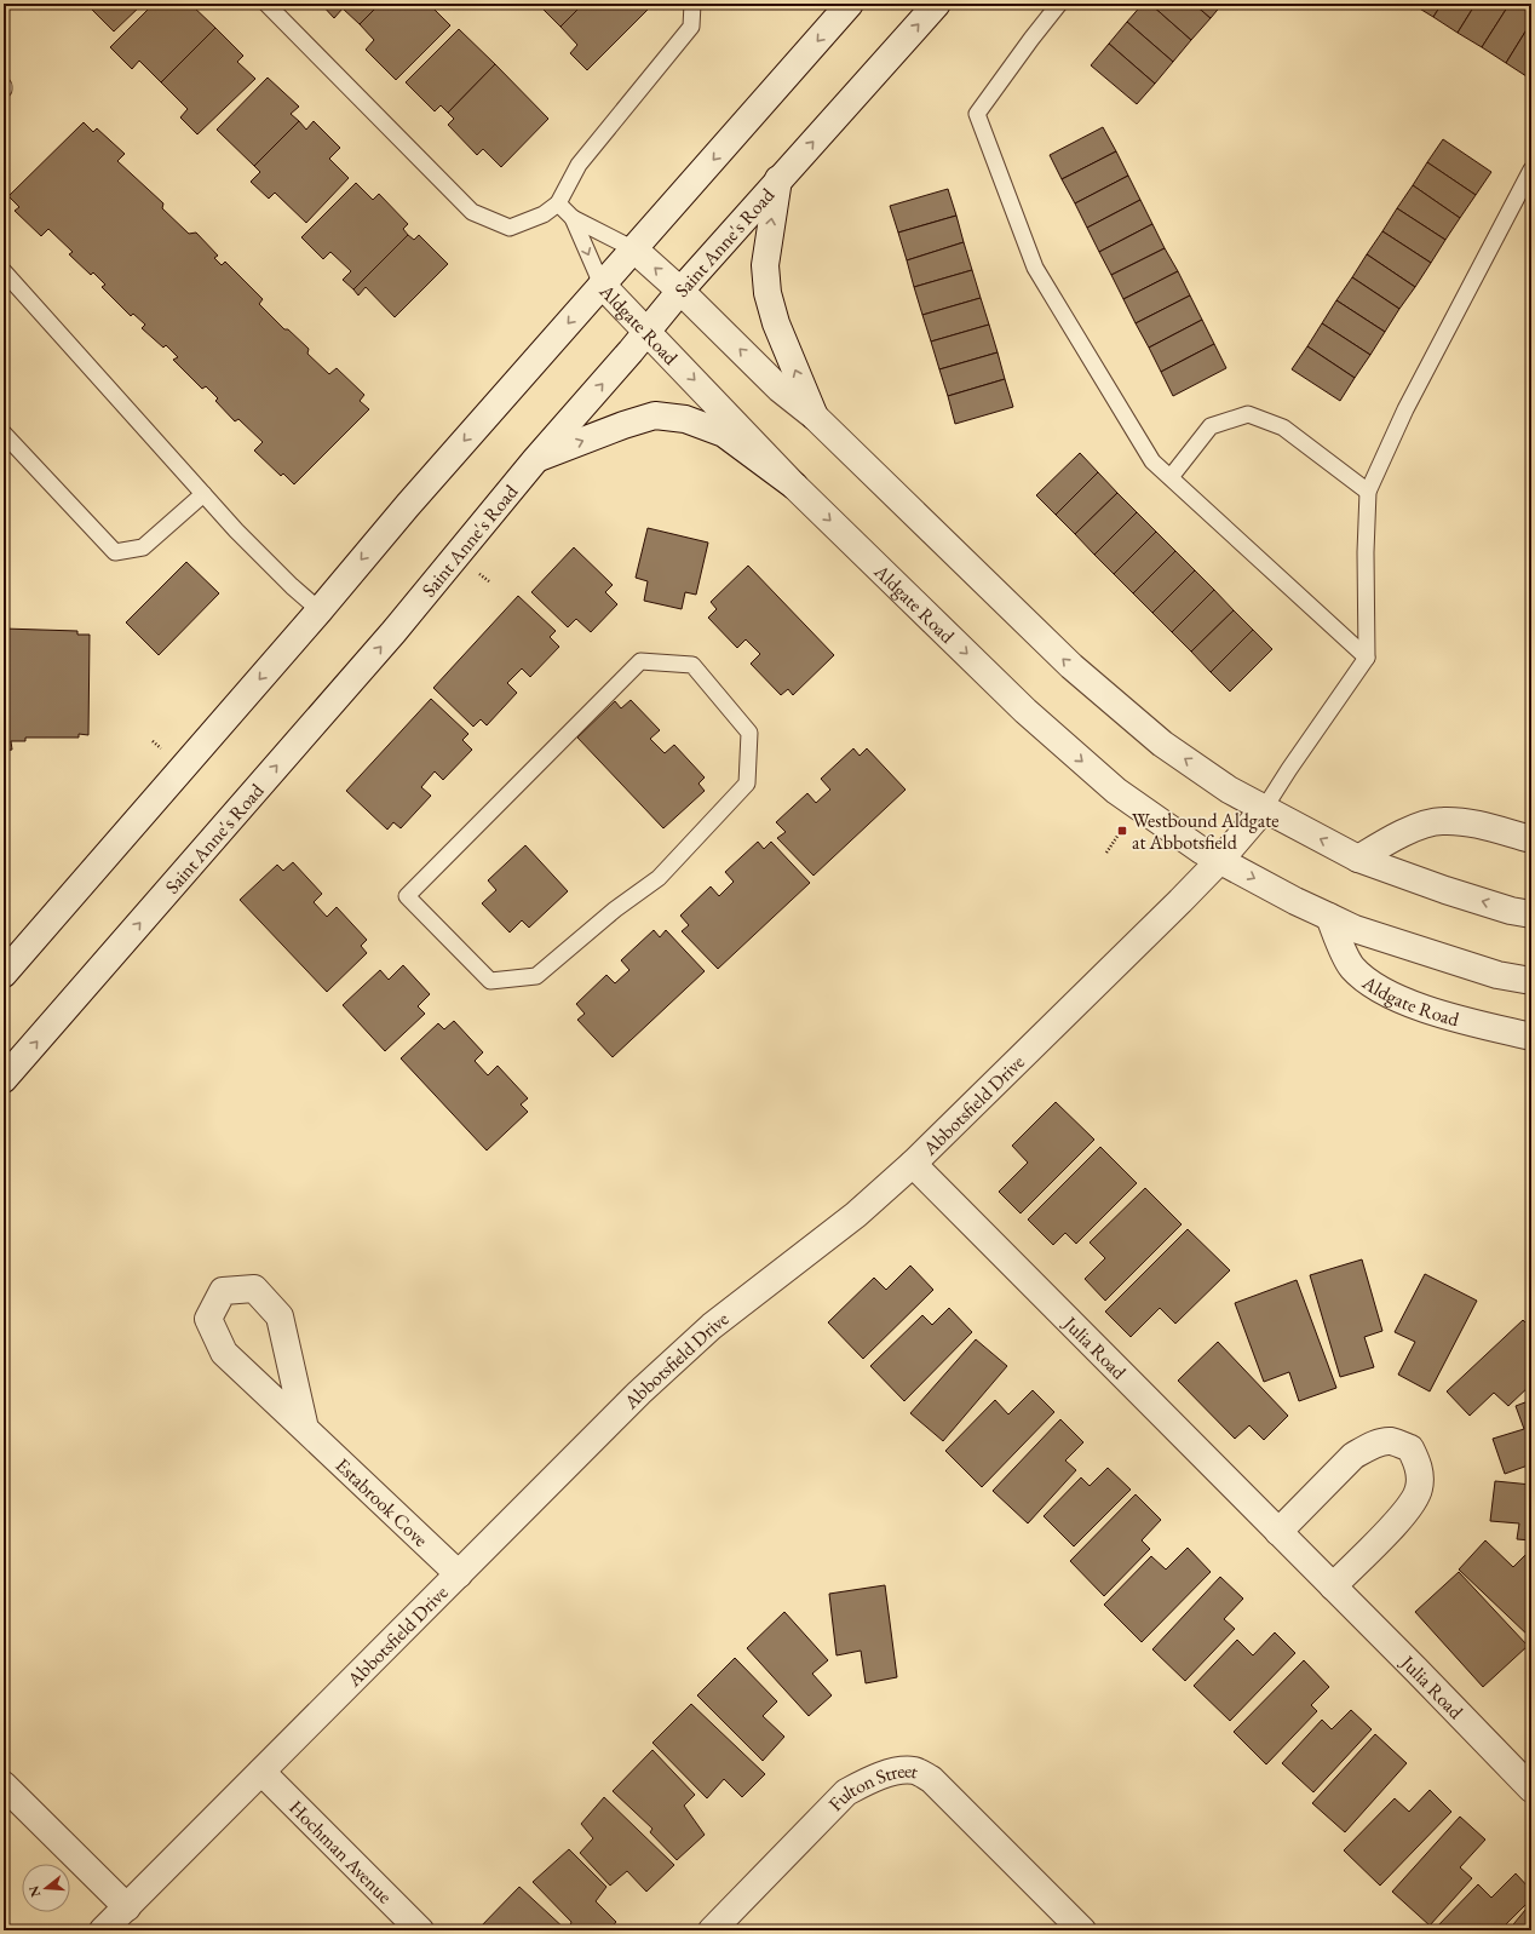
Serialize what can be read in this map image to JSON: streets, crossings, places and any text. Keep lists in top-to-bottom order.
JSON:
{
  "streets": {
    "street": [
      "Saint Anne's Road",
      "Aldgate Road",
      "Abbotsfield Drive",
      "Julia Road",
      "Estabrook Cove",
      "Fulton Street",
      "Hochman Avenue"
    ]
  },
  "crossings": [
    ["Saint Anne's Road", "Aldgate Road"],
    ["Aldgate Road", "Abbotsfield Drive"],
    ["Abbotsfield Drive", "Julia Road"],
    ["Abbotsfield Drive", "Estabrook Cove"],
    ["Abbotsfield Drive", "Hochman Avenue"]
  ],
  "one_way": ["Aldgate Road"],
  "places": {
    "transit": ["Westbound Aldgate at Abbotsfield"]
  },
  "north": "left"
}
